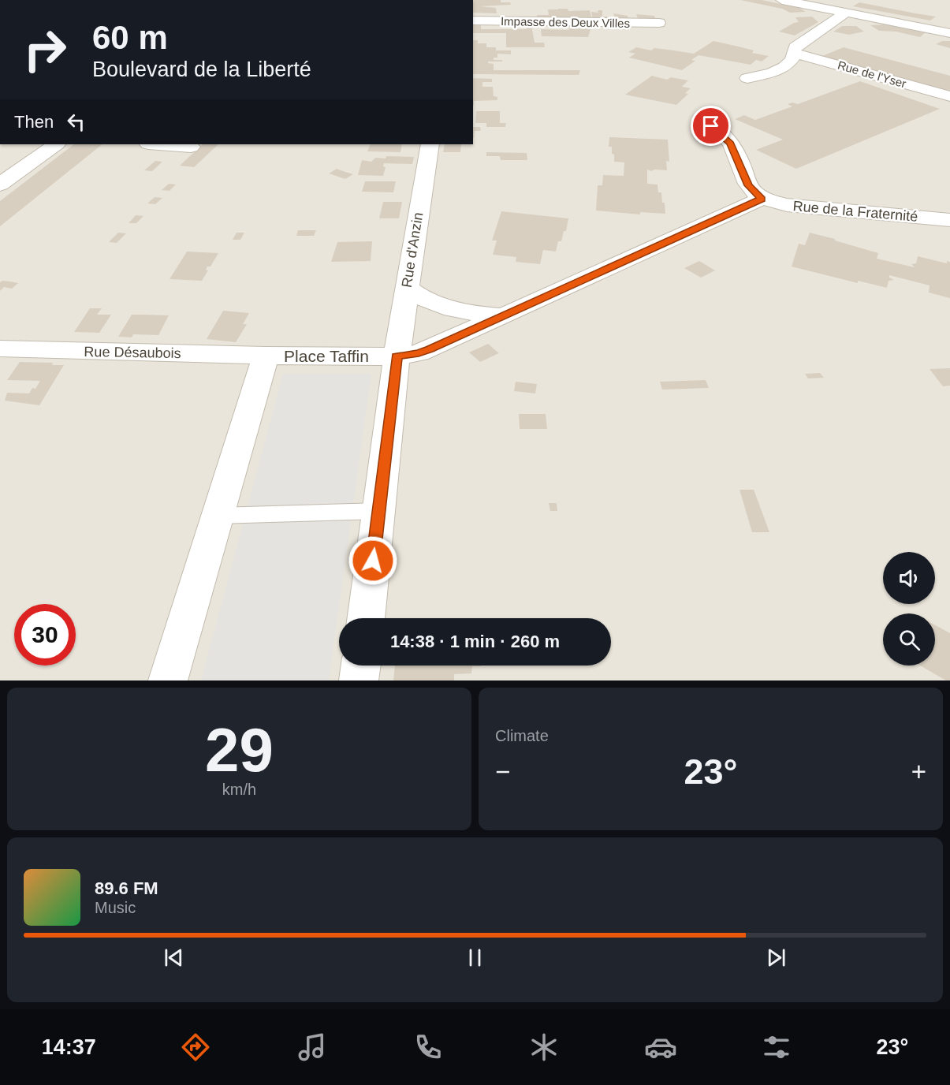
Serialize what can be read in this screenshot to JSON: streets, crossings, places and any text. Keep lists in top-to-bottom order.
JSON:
{
  "streets": {
    "street": [
      "Impasse des Deux Villes",
      "Rue de l'Yser",
      "Rue de la Fraternité",
      "Rue d'Anzin",
      "Rue Désaubois",
      "Place Taffin"
    ]
  },
  "crossings": [
    ["Rue de la Fraternité", "Place Taffin"],
    ["Rue d'Anzin", "Place Taffin"],
    ["Rue Désaubois", "Place Taffin"]
  ],
  "page": {
    "turn": ["60 m", "Boulevard de la Liberté"],
    "then": "Then",
    "limit": "30",
    "trip": "14:38 · 1 min · 260 m",
    "tile": [
      ["29", "km/h"],
      "Climate"
    ],
    "heat": ["−", "23°", "+"],
    "song": ["89.6 FM", "Music"],
    "tabs": ["14:37", "23°"]
  }
}
